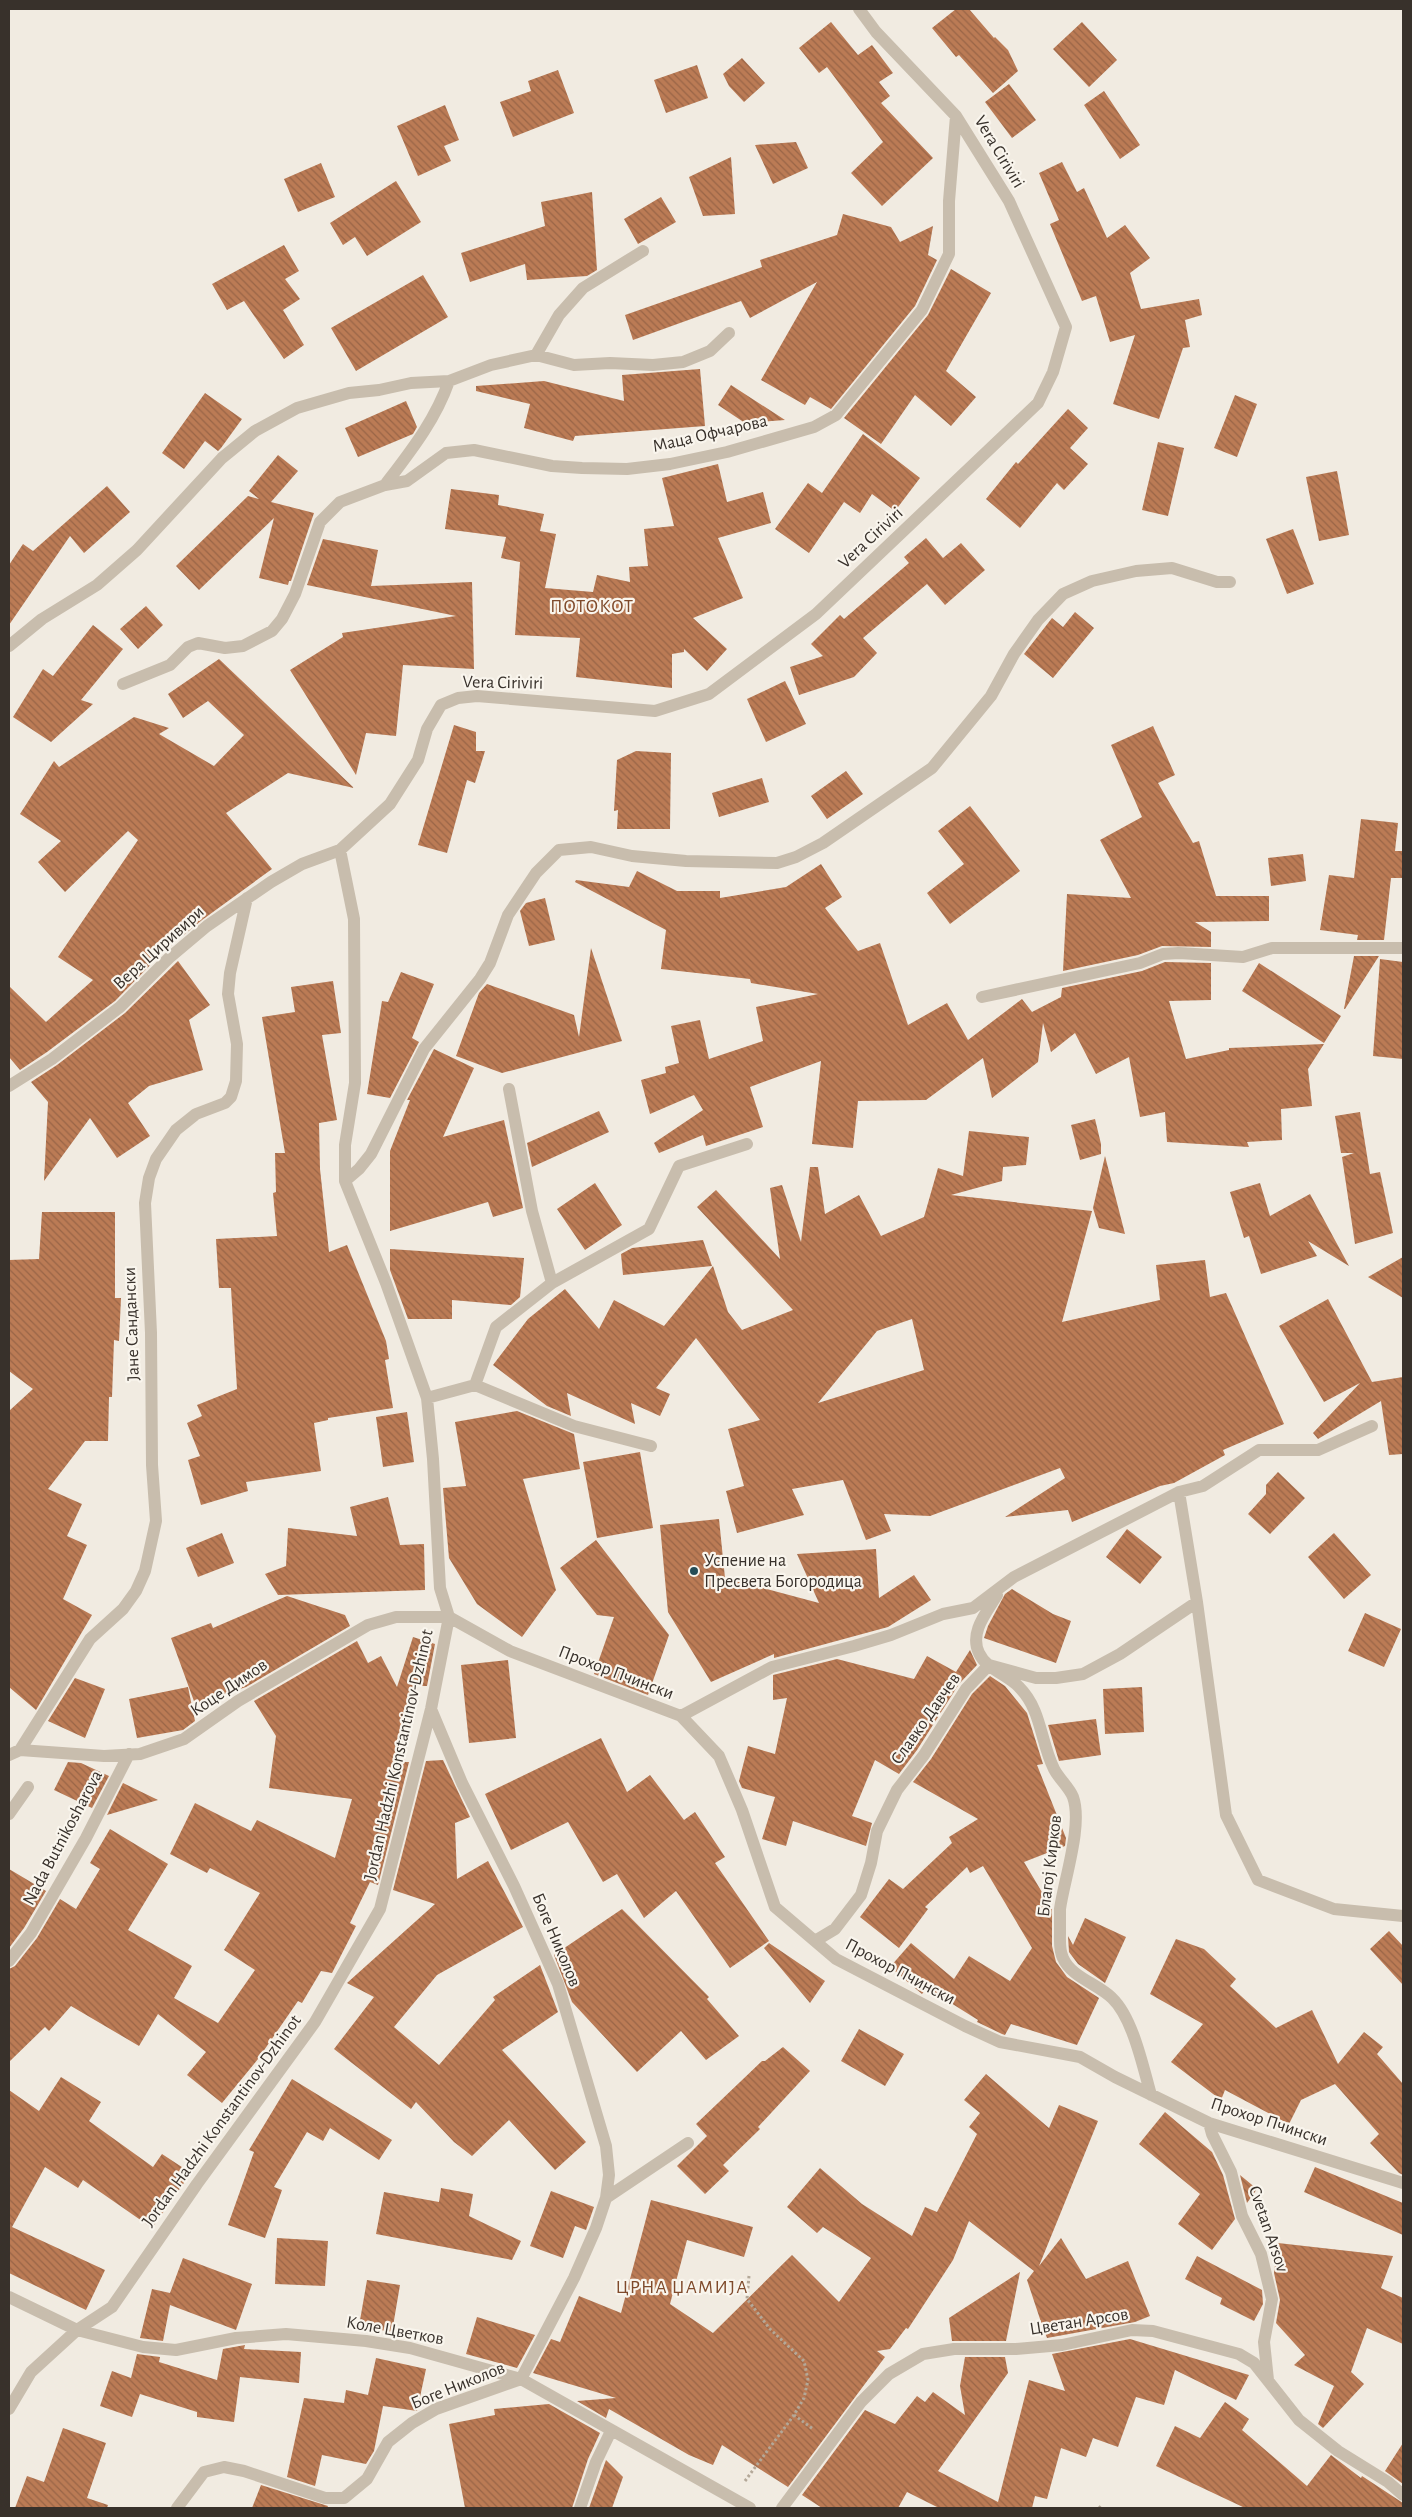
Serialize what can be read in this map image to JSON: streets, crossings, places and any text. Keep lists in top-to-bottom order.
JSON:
{
  "streets": {
    "street": [
      "Vera Ciriviri",
      "Маца Офчарова",
      "Вера Циривири",
      "Јане Сандански",
      "Прохор Пчински",
      "Коце Димов",
      "Славко Давчев",
      "Jordan Hadzhi Konstantinov-Dzhinot",
      "Nada Butnikosharova",
      "Благој Кирков",
      "Боге Николов",
      "Cvetan Arsov",
      "Цветан Арсов",
      "Коле Цветков"
    ]
  },
  "crossings": [
    ["Vera Ciriviri", "Маца Офчарова"],
    ["Vera Ciriviri", "Вера Циривири"],
    ["Vera Ciriviri", "Jordan Hadzhi Konstantinov-Dzhinot"],
    ["Вера Циривири", "Јане Сандански"],
    ["Вера Циривири", "Jordan Hadzhi Konstantinov-Dzhinot"],
    ["Јане Сандански", "Коце Димов"],
    ["Прохор Пчински", "Коце Димов"],
    ["Прохор Пчински", "Славко Давчев"],
    ["Прохор Пчински", "Jordan Hadzhi Konstantinov-Dzhinot"],
    ["Прохор Пчински", "Благој Кирков"],
    ["Прохор Пчински", "Cvetan Arsov"],
    ["Коце Димов", "Jordan Hadzhi Konstantinov-Dzhinot"],
    ["Коце Димов", "Nada Butnikosharova"],
    ["Славко Давчев", "Благој Кирков"],
    ["Jordan Hadzhi Konstantinov-Dzhinot", "Боге Николов"],
    ["Jordan Hadzhi Konstantinov-Dzhinot", "Коле Цветков"],
    ["Боге Николов", "Коле Цветков"],
    ["Cvetan Arsov", "Цветан Арсов"]
  ],
  "districts": ["ПОТОКОТ", "ЦРНА ЏАМИЈА"],
  "places": ["Успение на Пресвета Богородица"]
}
